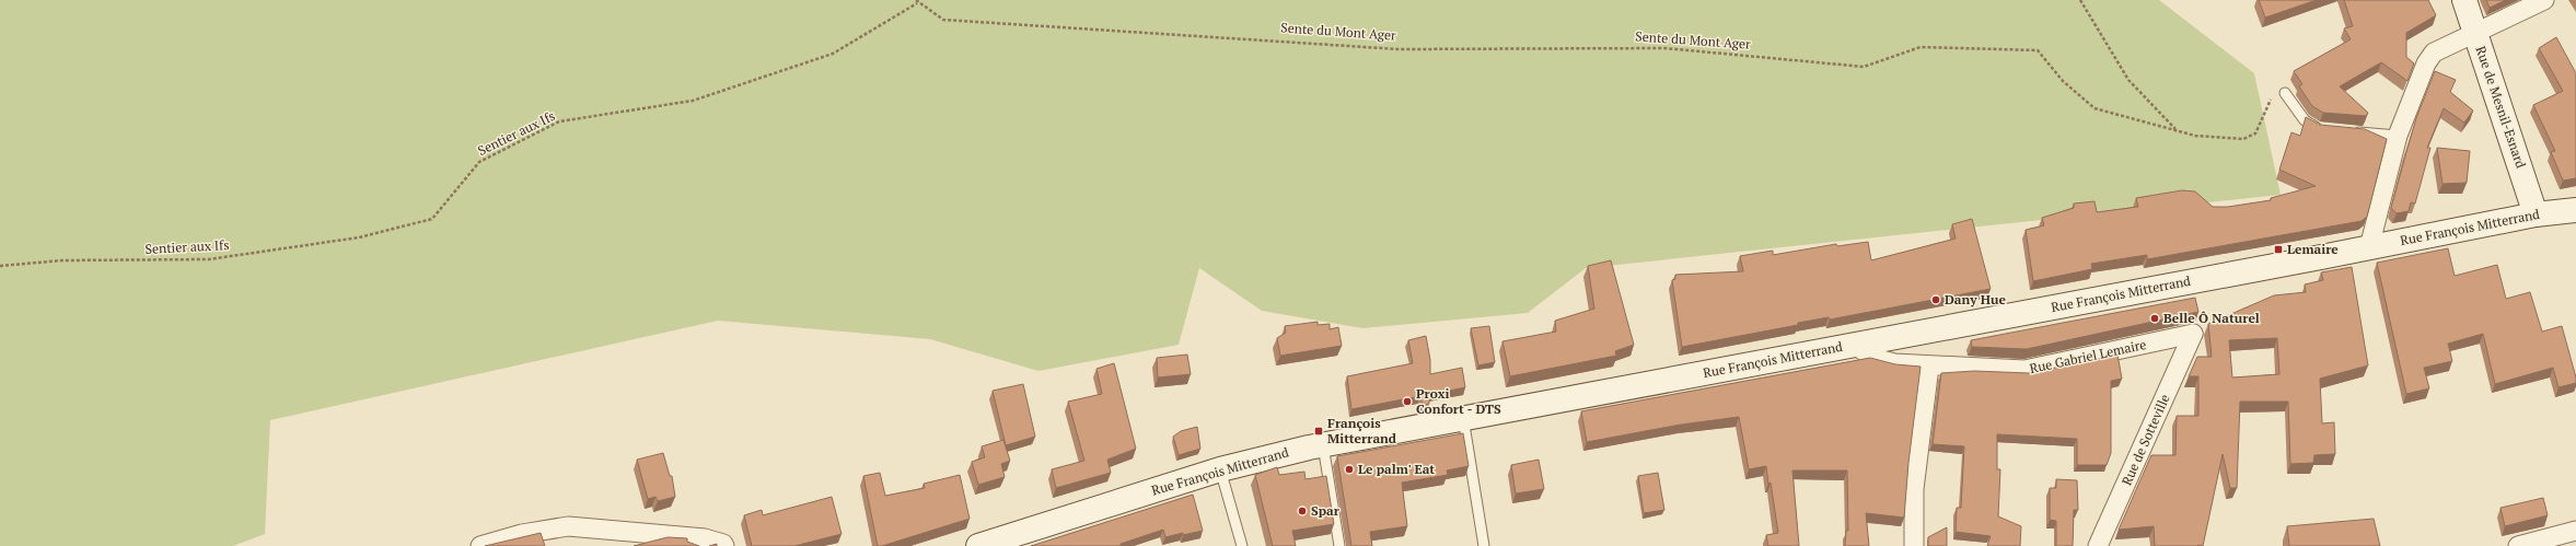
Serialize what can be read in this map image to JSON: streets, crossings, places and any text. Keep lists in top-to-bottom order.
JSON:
{
  "streets": {
    "street": [
      "Rue de Mesnil-Esnard",
      "Rue François Mitterrand",
      "Rue Gabriel Lemaire",
      "Rue de Sotteville"
    ],
    "path": ["Sente du Mont Ager", "Sentier aux Ifs"]
  },
  "crossings": [
    ["Sente du Mont Ager", "Sentier aux Ifs"],
    ["Rue de Mesnil-Esnard", "Rue François Mitterrand"],
    ["Rue François Mitterrand", "Rue Gabriel Lemaire"],
    ["Rue Gabriel Lemaire", "Rue de Sotteville"]
  ],
  "places": {
    "transit": ["Lemaire", "François Mitterrand"],
    "other": [
      "Dany Hue",
      "Belle Ô Naturel",
      "Proxi Confort - DTS",
      "Le palm' Eat",
      "Spar"
    ]
  }
}
